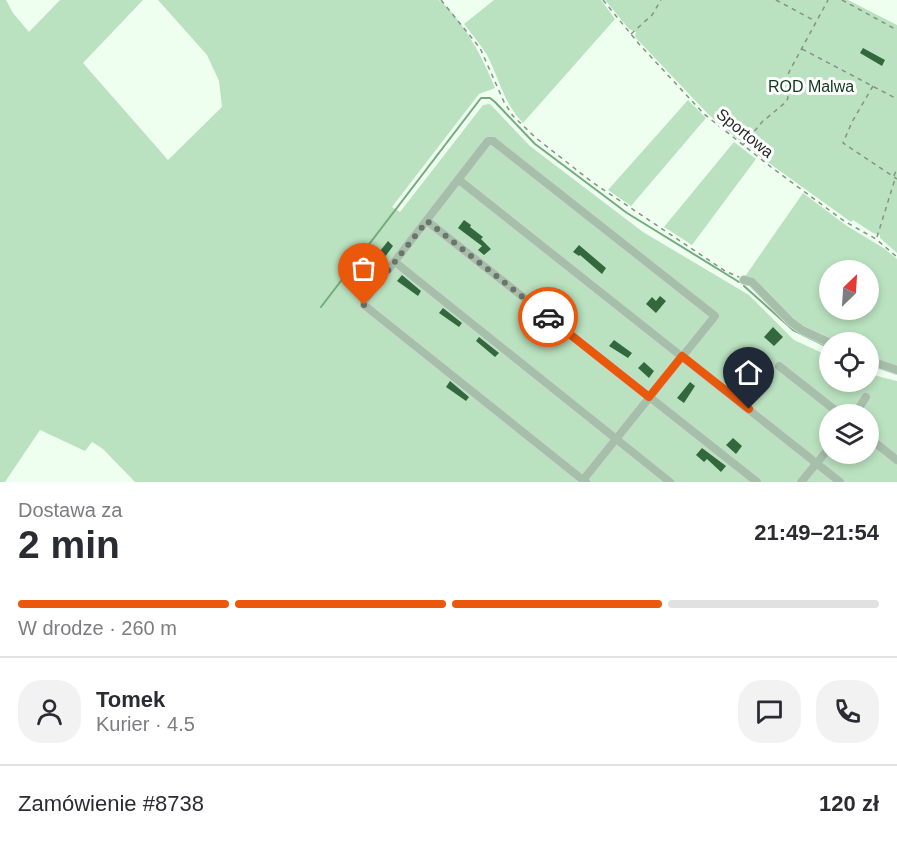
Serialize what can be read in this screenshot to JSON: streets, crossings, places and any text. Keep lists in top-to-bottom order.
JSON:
{
  "streets": {
    "path": ["Sportowa"]
  },
  "parks": ["ROD Malwa"],
  "north": "top right",
  "page": {
    "heading": ["2 min", "Dostawa za", "21:49–21:54"],
    "panel": [
      "Tomek",
      "Kurier · 4.5",
      "Zamówienie #8738",
      "120 zł"
    ],
    "bar": "W drodze · 260 m"
  }
}
